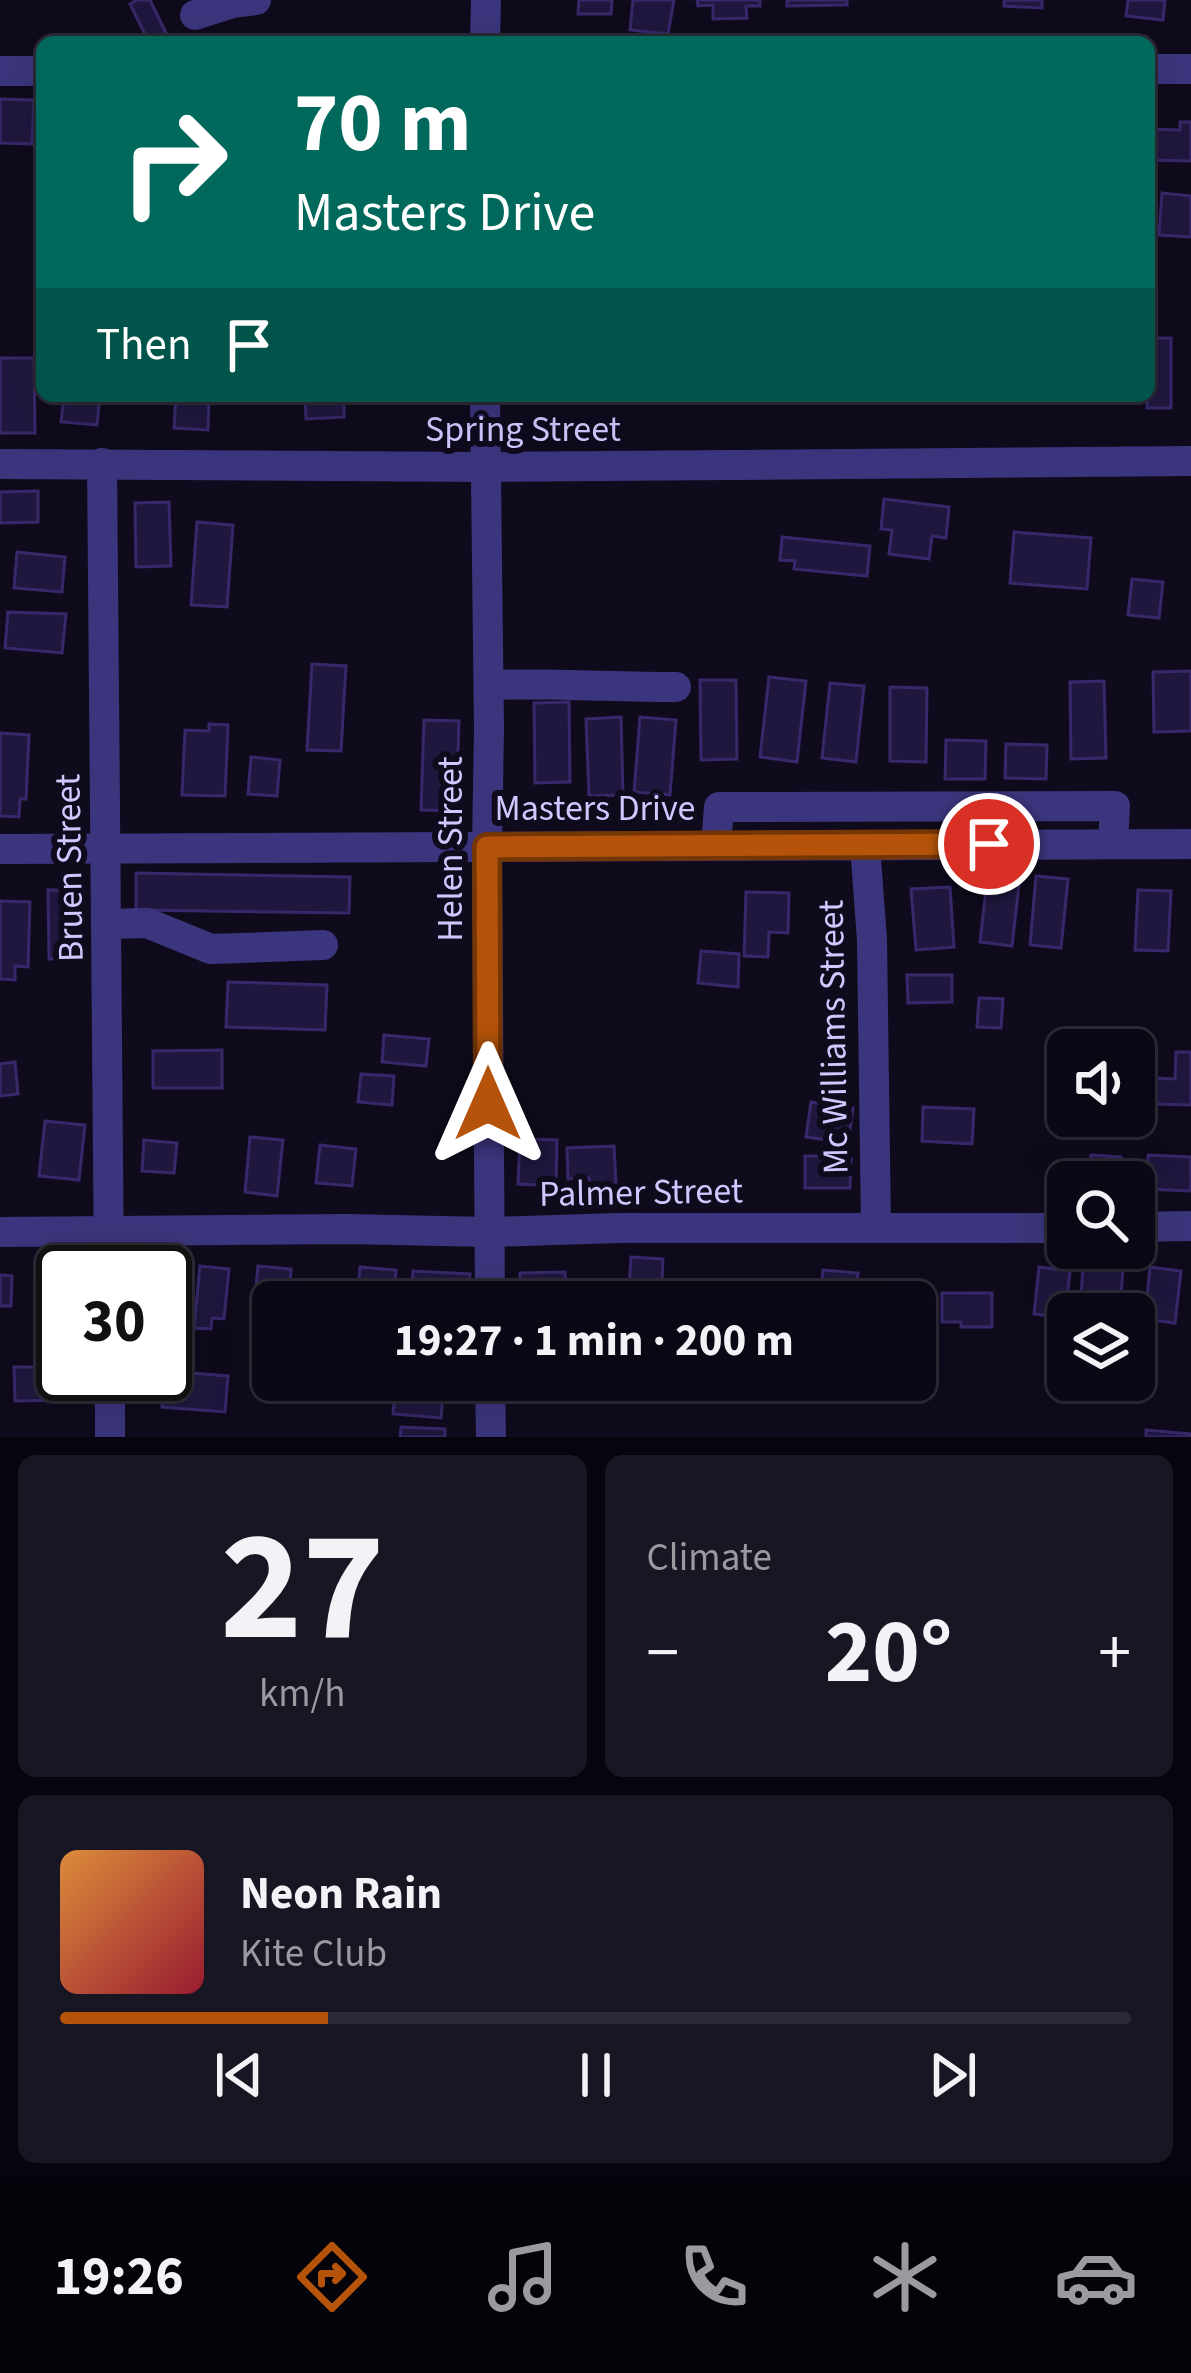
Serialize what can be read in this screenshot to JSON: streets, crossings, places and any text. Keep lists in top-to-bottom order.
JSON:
{
  "streets": {
    "street": [
      "Spring Street",
      "Masters Drive",
      "Helen Street",
      "Bruen Street",
      "Mc Williams Street",
      "Palmer Street"
    ]
  },
  "crossings": [
    ["Spring Street", "Helen Street"],
    ["Spring Street", "Bruen Street"],
    ["Masters Drive", "Helen Street"],
    ["Masters Drive", "Bruen Street"],
    ["Masters Drive", "Mc Williams Street"],
    ["Helen Street", "Palmer Street"],
    ["Bruen Street", "Palmer Street"],
    ["Mc Williams Street", "Palmer Street"]
  ],
  "page": {
    "turn": ["70 m", "Masters Drive"],
    "then": "Then",
    "limit": "30",
    "trip": "19:27 · 1 min · 200 m",
    "tile": [
      ["27", "km/h"],
      "Climate"
    ],
    "heat": ["−", "20°", "+"],
    "song": ["Neon Rain", "Kite Club"],
    "tabs": "19:26"
  }
}
